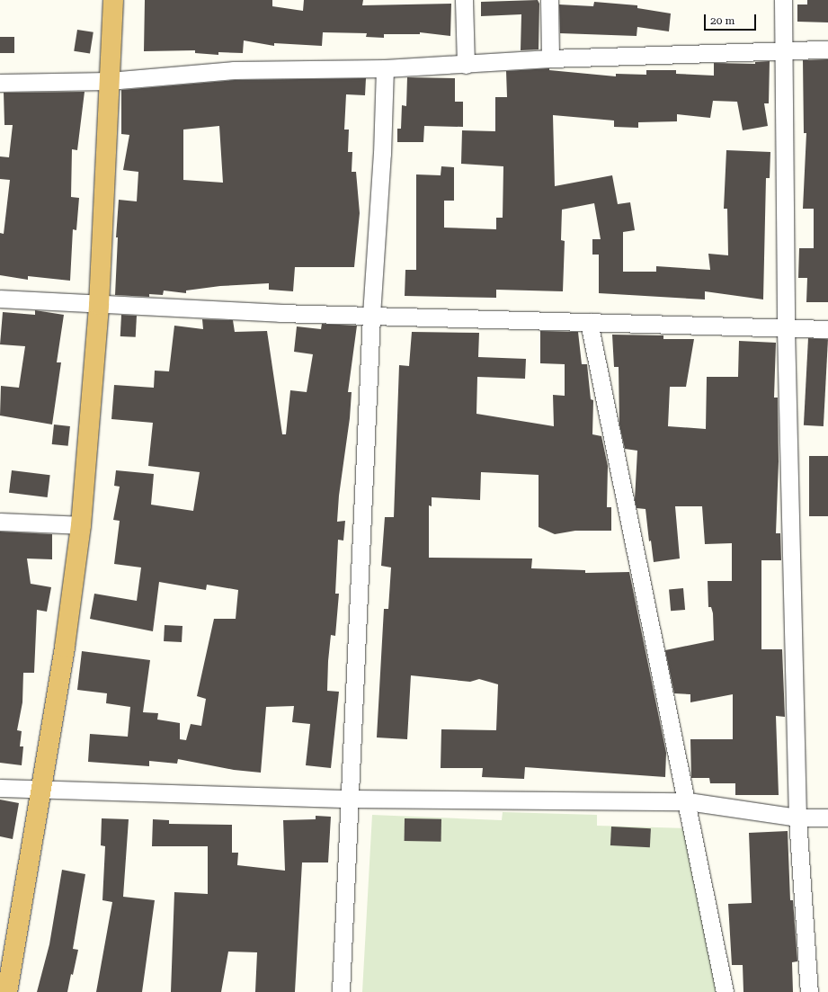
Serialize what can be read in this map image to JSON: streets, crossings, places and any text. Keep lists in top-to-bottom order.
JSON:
{
  "scale_bar": "20 m"
}
